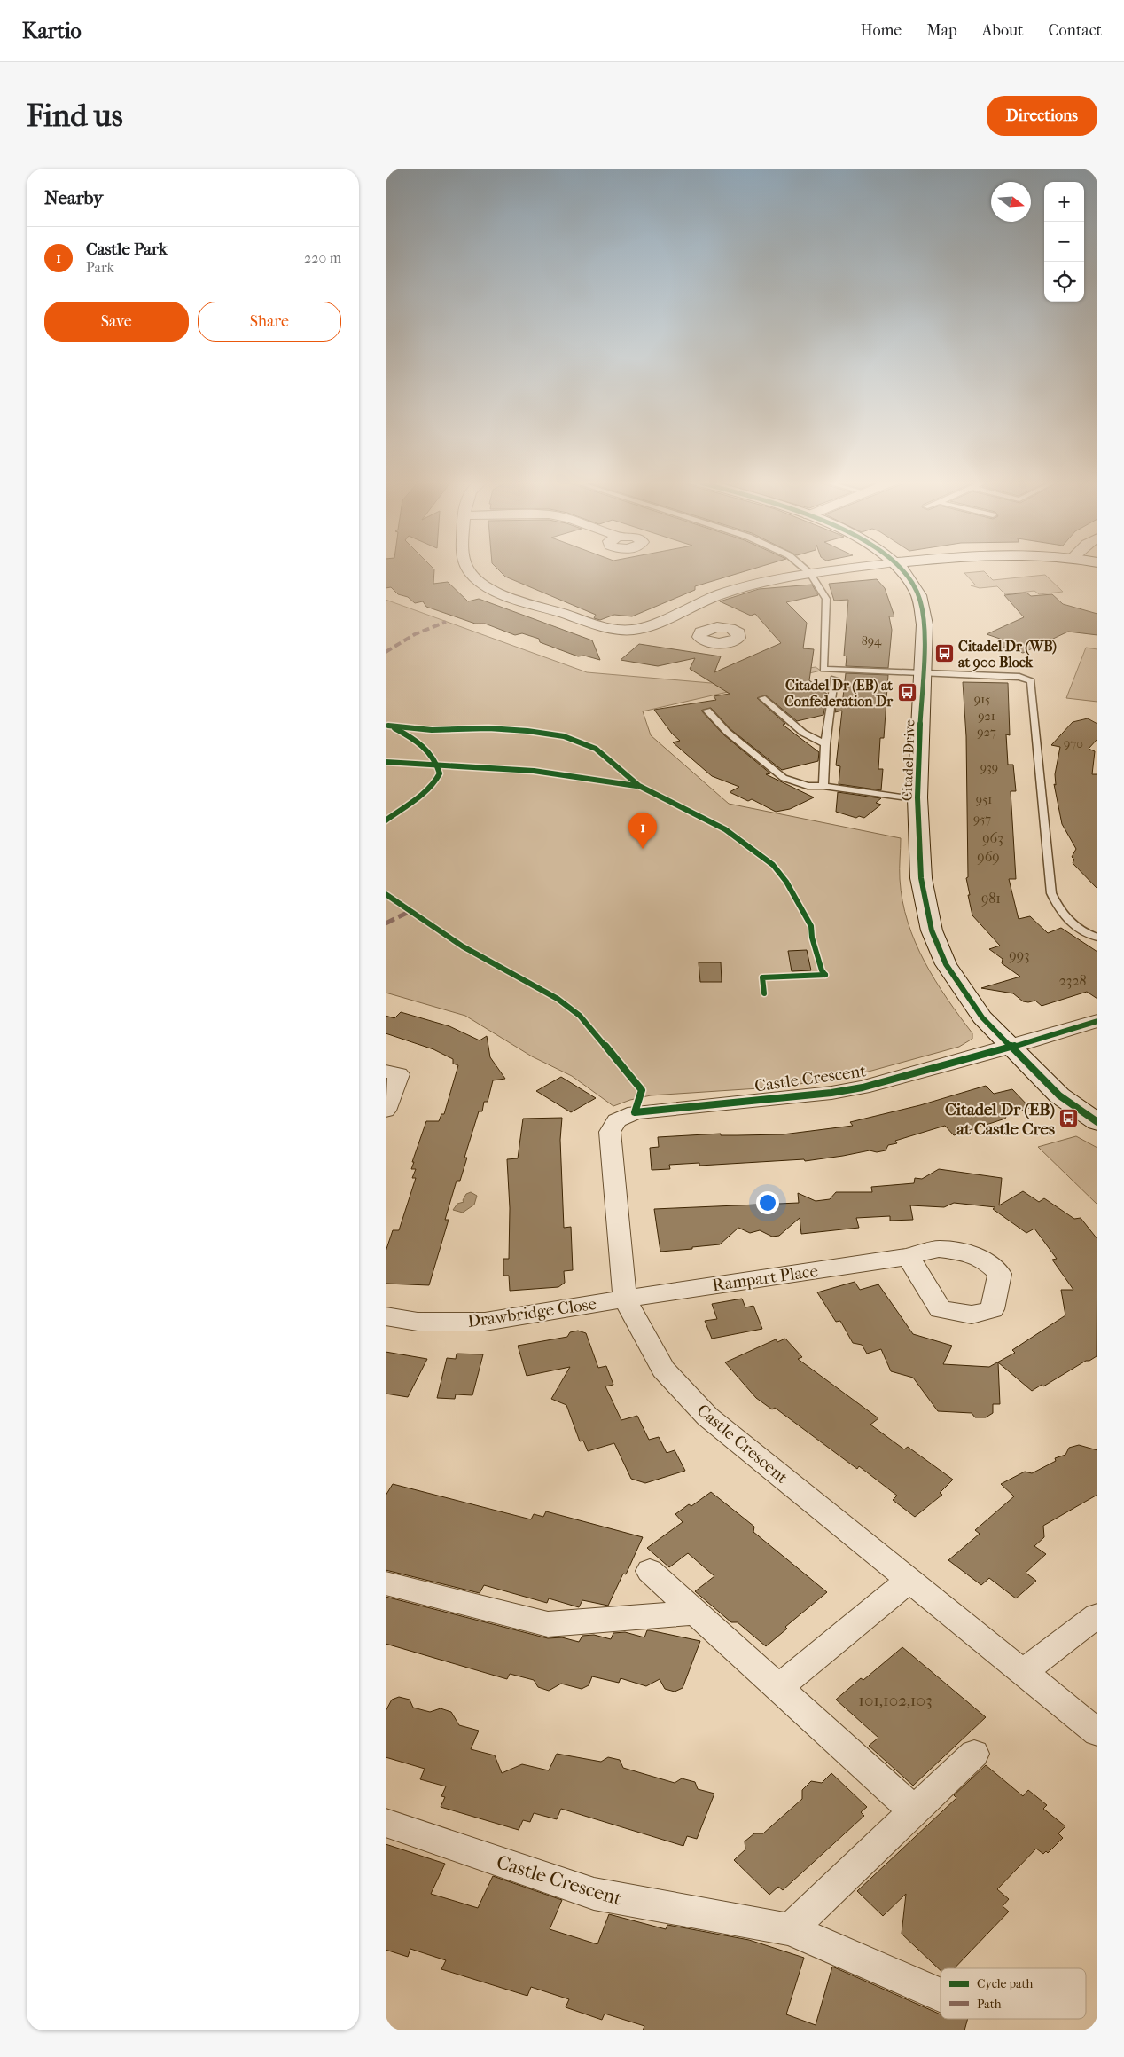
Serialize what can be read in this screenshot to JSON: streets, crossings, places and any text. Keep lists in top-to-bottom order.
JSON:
{
  "streets": {
    "street": [
      "Citadel Drive",
      "Castle Crescent",
      "Rampart Place",
      "Drawbridge Close"
    ]
  },
  "crossings": [
    ["Citadel Drive", "Castle Crescent"],
    ["Castle Crescent", "Rampart Place"],
    ["Castle Crescent", "Drawbridge Close"],
    ["Rampart Place", "Drawbridge Close"]
  ],
  "places": {
    "bus stop": ["Citadel Dr (WB) at 900 Block", "Citadel Dr (EB) at Confederation Dr", "Citadel Dr (EB) at Castle Cres"]
  },
  "house_numbers": [
    "894",
    "915",
    "921",
    "927",
    "970",
    "939",
    "951",
    "957",
    "963",
    "969",
    "981",
    "993",
    "2328",
    "101,102,103"
  ],
  "legend": ["Cycle path", "Path"],
  "north": "right",
  "page": {
    "header": "Kartio",
    "nav": [
      "Home",
      "Map",
      "About",
      "Contact"
    ],
    "buttons": [
      "Directions",
      ["Save", "Share"]
    ],
    "title": "Find us",
    "heading": "Nearby",
    "map_buttons": ["+", "−"],
    "list": [
      {
        "mark": "1",
        "name": "Castle Park",
        "note": "Park",
        "value": "220 m"
      }
    ],
    "pins": "1"
  }
}
